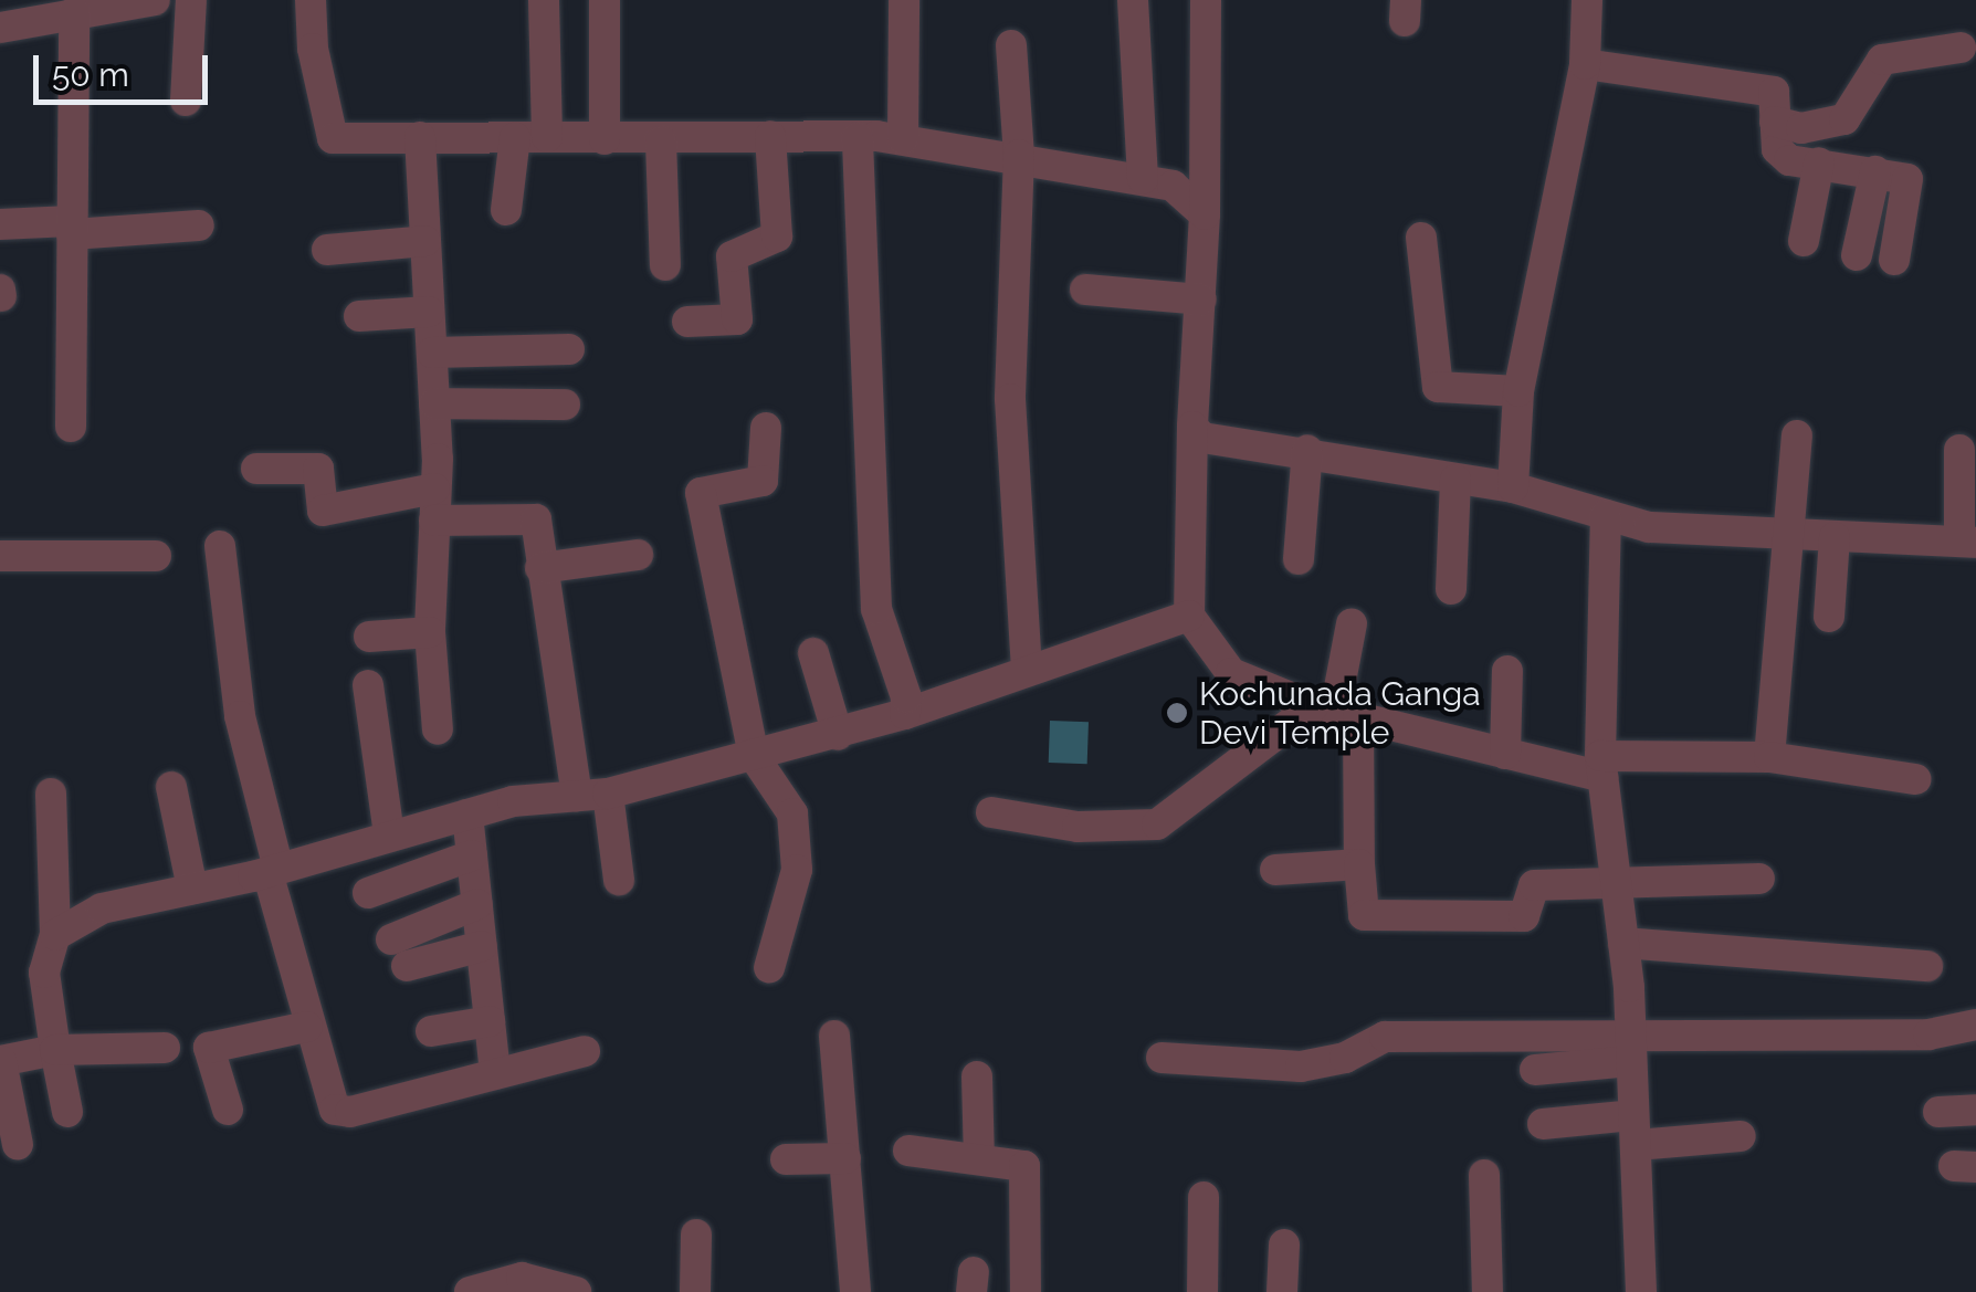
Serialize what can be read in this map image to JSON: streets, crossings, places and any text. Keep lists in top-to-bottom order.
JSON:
{
  "places": ["Kochunada Ganga Devi Temple"],
  "scale_bar": "50 m"
}
